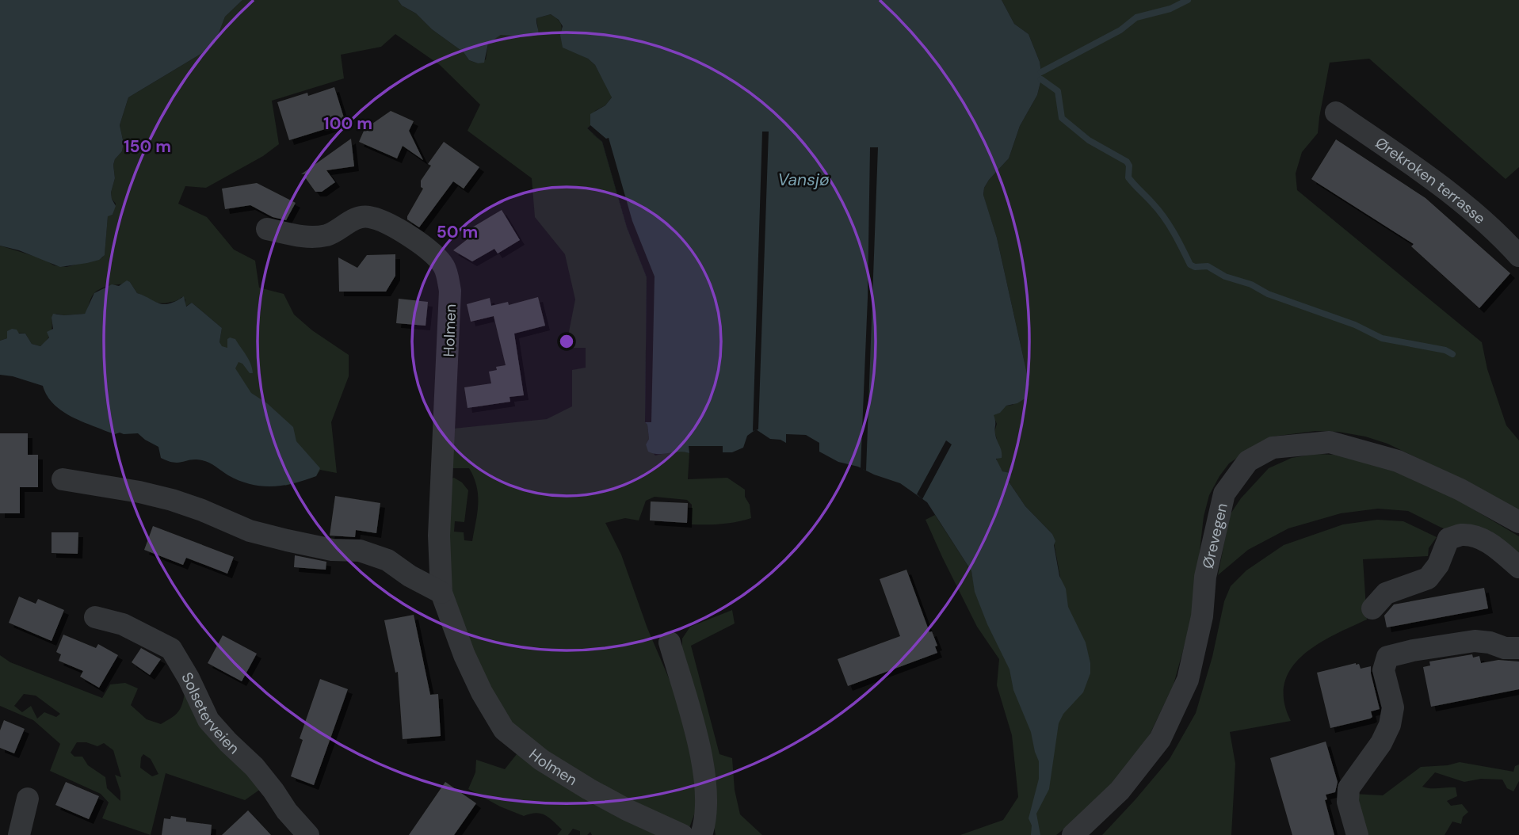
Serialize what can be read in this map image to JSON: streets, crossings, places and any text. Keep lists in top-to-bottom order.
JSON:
{
  "streets": {
    "street": [
      "Ørekroken terrasse",
      "Holmen",
      "Ørevegen",
      "Solseterveien"
    ]
  },
  "water": ["Vansjø"],
  "rings": ["100 m", "150 m", "50 m"]
}
